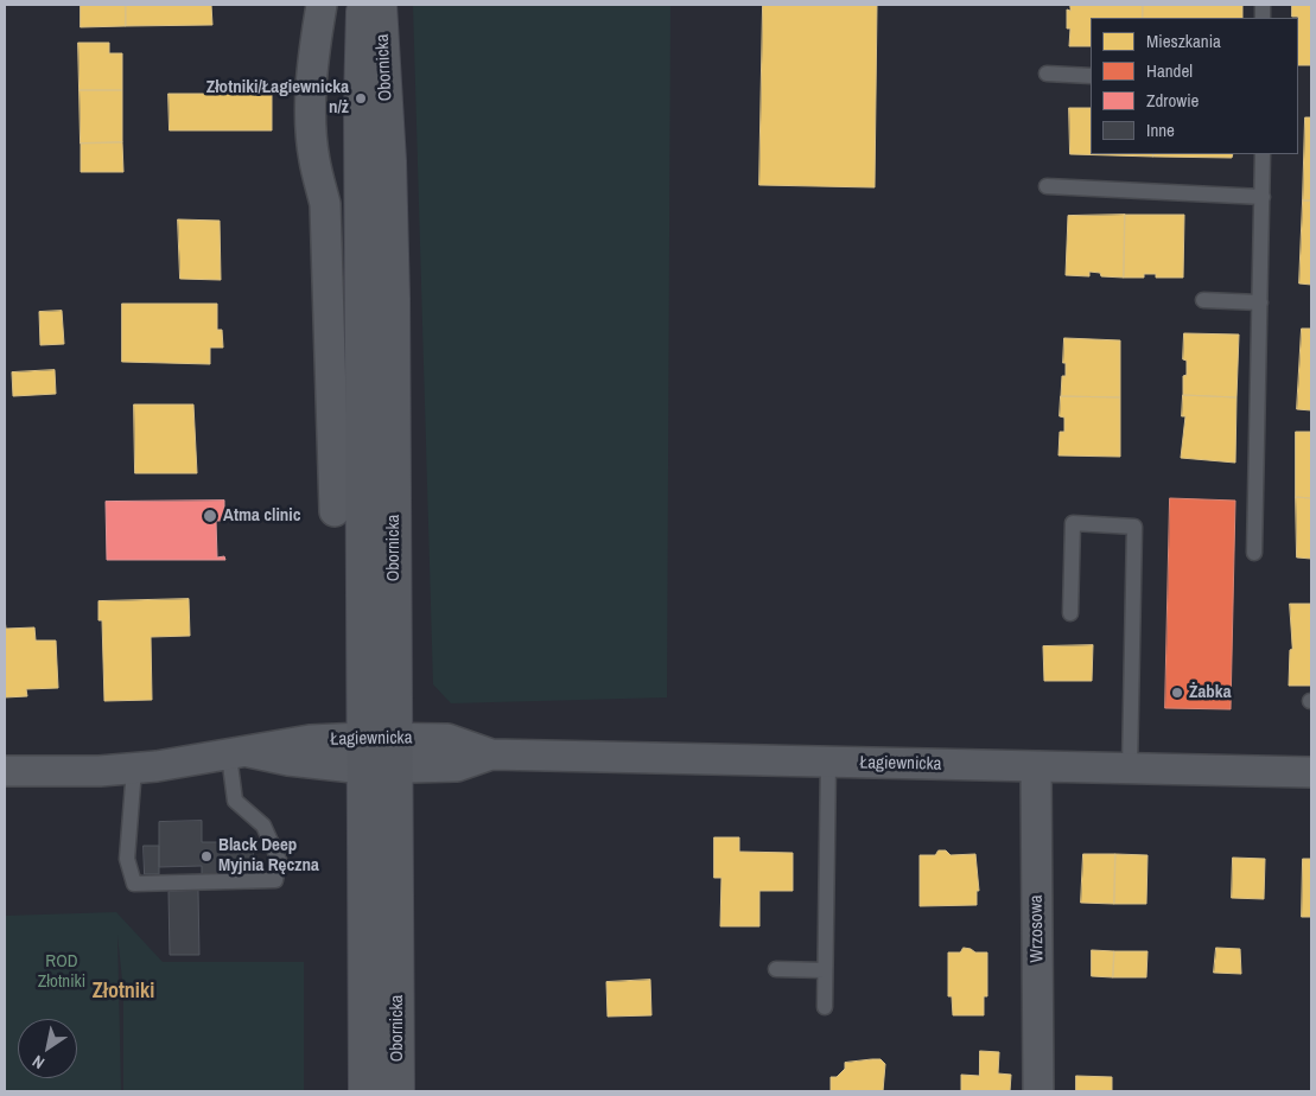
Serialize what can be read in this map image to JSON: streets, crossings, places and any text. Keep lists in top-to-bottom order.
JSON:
{
  "streets": {
    "main road": ["Obornicka"],
    "street": ["Łagiewnicka", "Wrzosowa"]
  },
  "crossings": [
    ["Obornicka", "Łagiewnicka"],
    ["Łagiewnicka", "Wrzosowa"]
  ],
  "districts": ["Złotniki"],
  "parks": ["ROD Złotniki"],
  "places": [
    "Złotniki/Łagiewnicka n/ż",
    "Atma clinic",
    "Żabka",
    "Black Deep Myjnia Ręczna"
  ],
  "legend": [
    "Mieszkania",
    "Handel",
    "Zdrowie",
    "Inne"
  ],
  "north": "bottom left"
}
